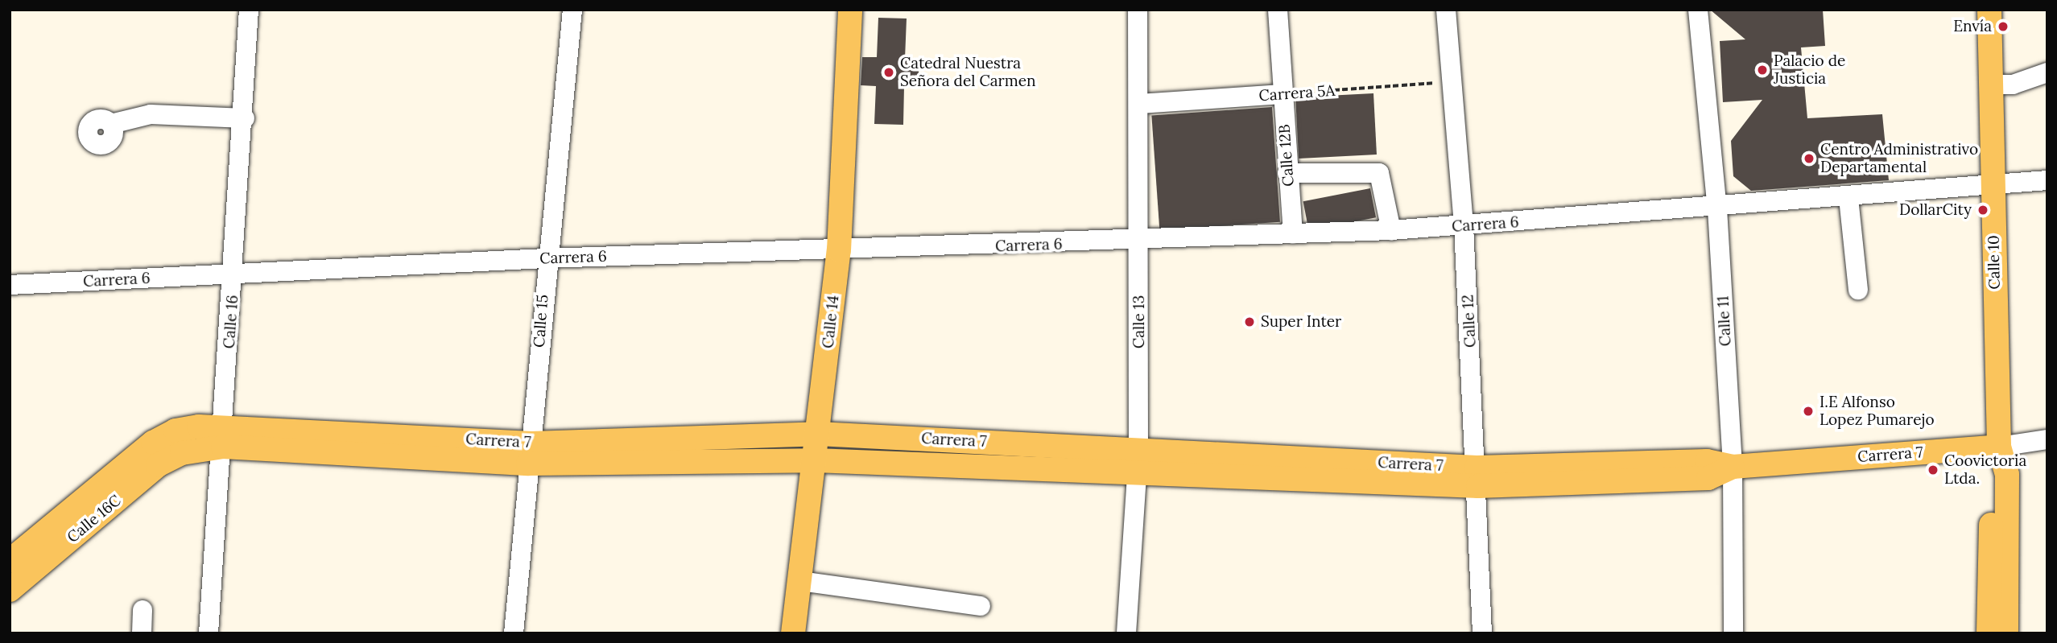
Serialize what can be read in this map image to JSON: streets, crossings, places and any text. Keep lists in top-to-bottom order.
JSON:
{
  "streets": {
    "main road": [
      "Calle 10",
      "Calle 14",
      "Carrera 7",
      "Calle 16C"
    ],
    "street": [
      "Carrera 5A",
      "Calle 12B",
      "Carrera 6",
      "Calle 15",
      "Calle 12",
      "Calle 11",
      "Calle 16",
      "Calle 13"
    ]
  },
  "crossings": [
    ["Carrera 5A", "Calle 12B"],
    ["Carrera 5A", "Calle 12"],
    ["Carrera 5A", "Calle 13"],
    ["Calle 12B", "Carrera 6"],
    ["Carrera 6", "Calle 10"],
    ["Carrera 6", "Calle 15"],
    ["Carrera 6", "Calle 12"],
    ["Carrera 6", "Calle 11"],
    ["Carrera 6", "Calle 16"],
    ["Carrera 6", "Calle 14"],
    ["Carrera 6", "Calle 13"],
    ["Calle 10", "Carrera 7"],
    ["Calle 15", "Carrera 7"],
    ["Calle 12", "Carrera 7"],
    ["Calle 11", "Carrera 7"],
    ["Calle 16", "Carrera 7"],
    ["Calle 14", "Carrera 7"],
    ["Calle 13", "Carrera 7"],
    ["Carrera 7", "Calle 16C"]
  ],
  "places": [
    "Envía",
    "Palacio de Justicia",
    "Catedral Nuestra Señora del Carmen",
    "Centro Administrativo Departamental",
    "DollarCity",
    "Super Inter",
    "I.E Alfonso Lopez Pumarejo",
    "Coovictoria Ltda."
  ]
}
